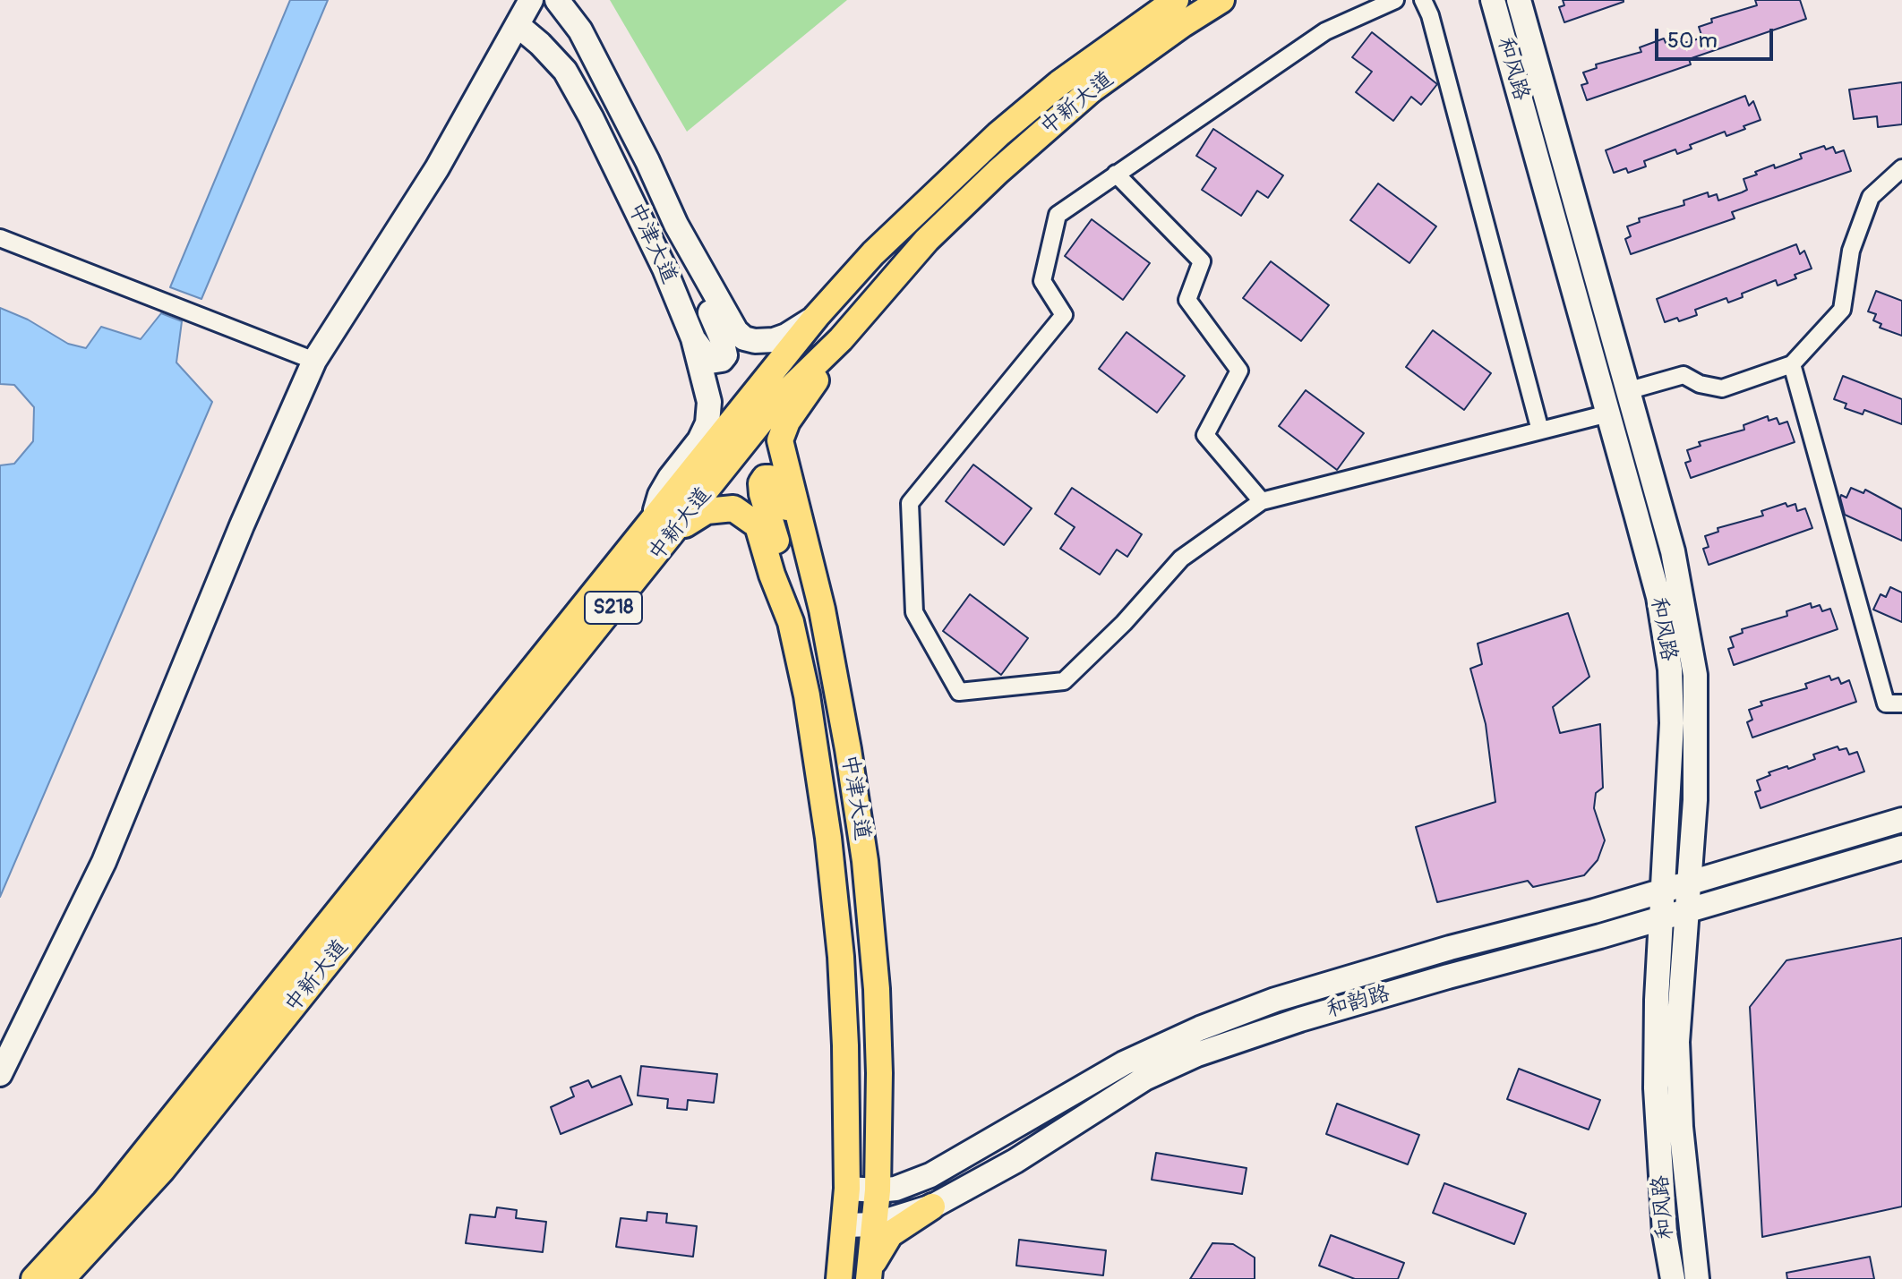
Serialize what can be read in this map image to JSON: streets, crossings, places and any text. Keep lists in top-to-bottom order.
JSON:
{
  "streets": {
    "main road": ["中新大道", "中津大道", "S218"],
    "street": ["和风路", "和韵路"]
  },
  "crossings": [
    ["和风路", "和韵路"],
    ["中新大道", "中津大道"],
    ["中津大道", "和韵路"]
  ],
  "scale_bar": "50 m"
}
